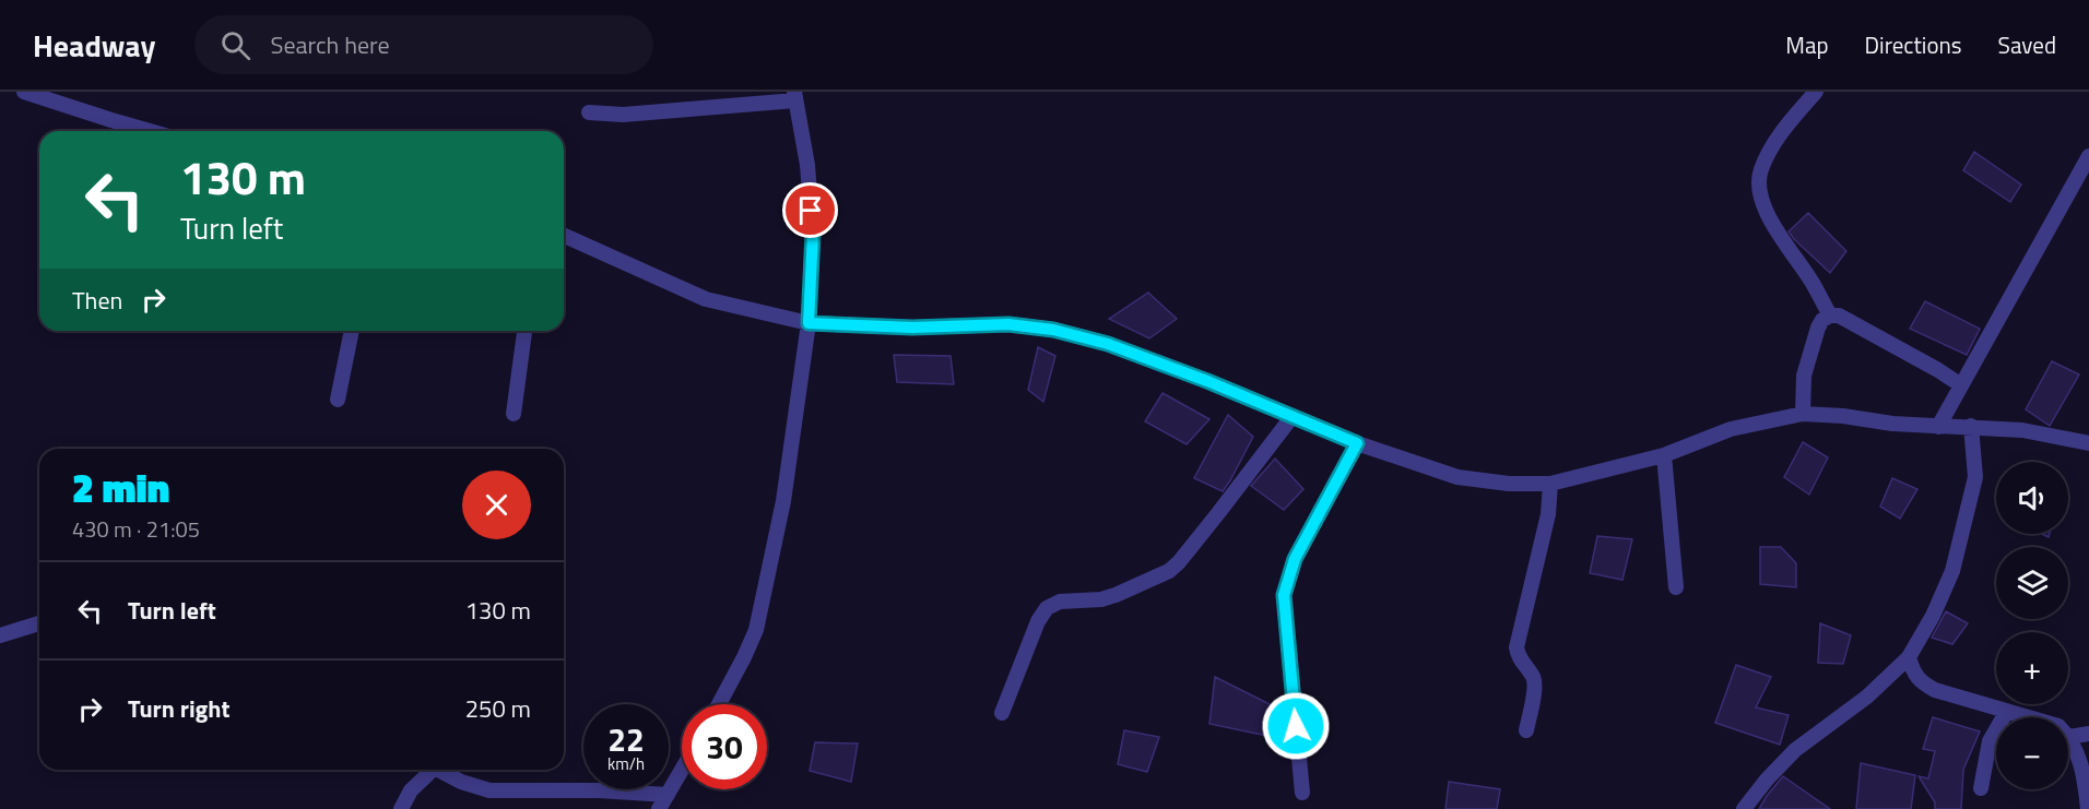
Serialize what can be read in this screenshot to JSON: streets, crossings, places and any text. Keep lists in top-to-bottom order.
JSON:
{
  "page": {
    "header": "Headway",
    "search": "Search here",
    "nav": ["Map", "Directions", "Saved"],
    "turn": ["130 m", "Turn left"],
    "then": "Then",
    "heading": ["2 min", "430 m · 21:05"],
    "map_buttons": ["+", "−"],
    "list": [
      {
        "name": "Turn left",
        "value": "130 m"
      },
      {
        "name": "Turn right",
        "value": "250 m"
      }
    ],
    "speed": "22 km/h",
    "limit": "30"
  }
}
